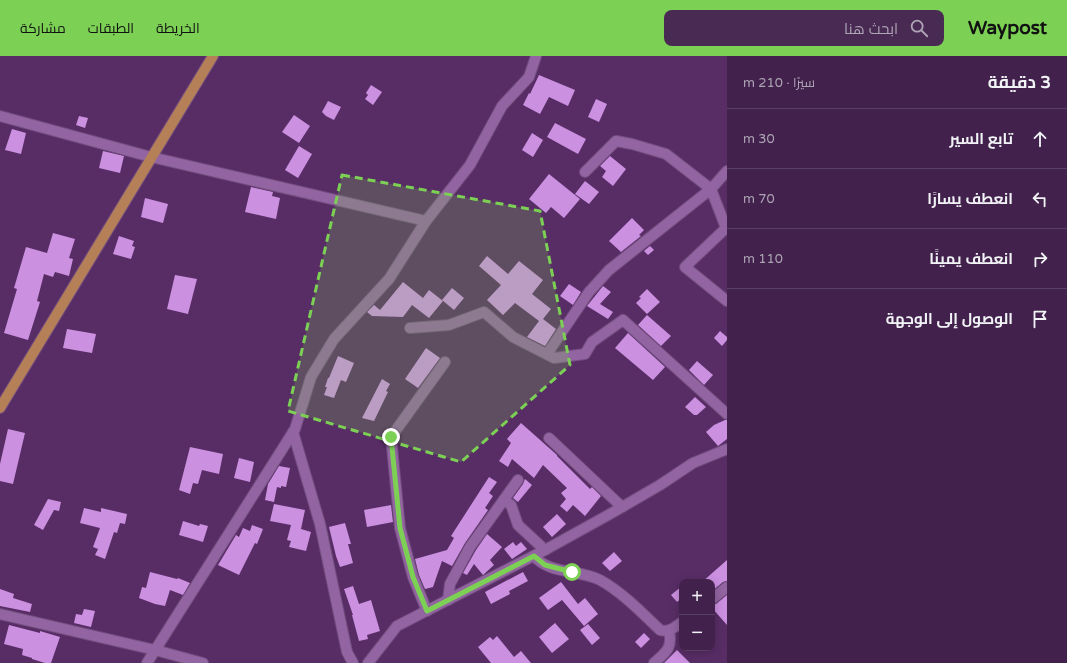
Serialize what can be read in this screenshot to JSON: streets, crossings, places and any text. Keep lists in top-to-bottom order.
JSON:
{
  "page": {
    "header": "Waypost",
    "search": "ابحث هنا",
    "nav": ["الخريطة", "الطبقات", "مشاركة"],
    "heading": ["3 دقيقة", "سيرًا · 210 m"],
    "list": [
      ["تابع السير", "30 m"],
      ["انعطف يسارًا", "70 m"],
      ["انعطف يمينًا", "110 m"],
      "الوصول إلى الوجهة"
    ],
    "map_buttons": ["+", "−"]
  }
}
